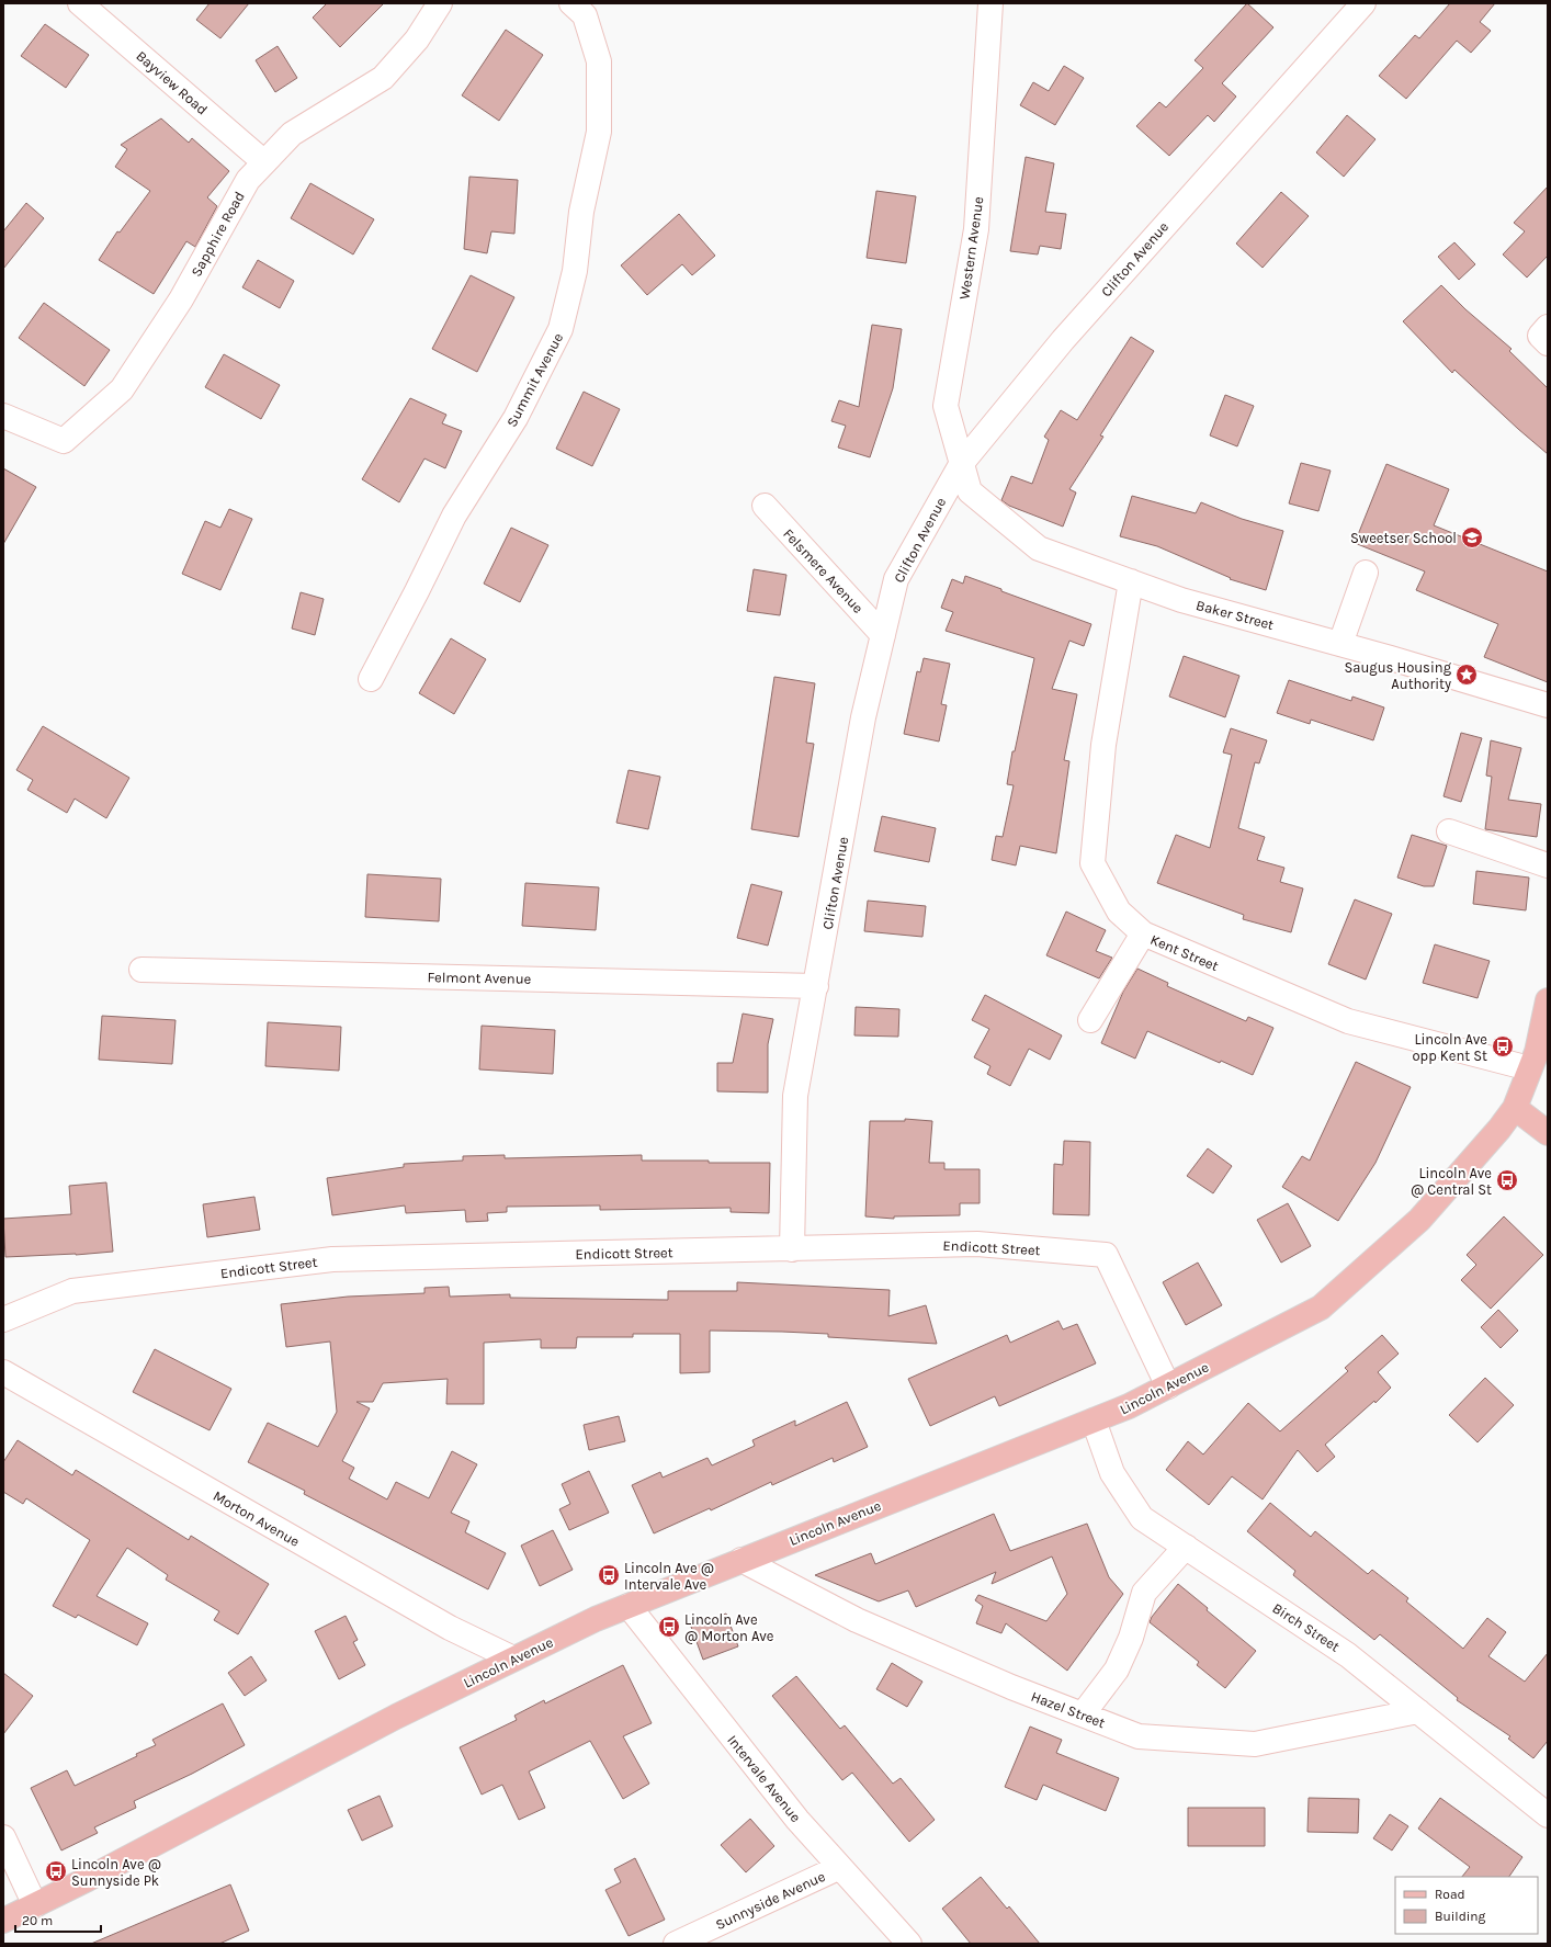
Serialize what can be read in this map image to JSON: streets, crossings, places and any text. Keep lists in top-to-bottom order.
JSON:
{
  "streets": {
    "main road": ["Lincoln Avenue"],
    "street": [
      "Bayview Road",
      "Sapphire Road",
      "Western Avenue",
      "Clifton Avenue",
      "Summit Avenue",
      "Felsmere Avenue",
      "Baker Street",
      "Kent Street",
      "Felmont Avenue",
      "Endicott Street",
      "Morton Avenue",
      "Birch Street",
      "Hazel Street",
      "Intervale Avenue",
      "Sunnyside Avenue"
    ]
  },
  "crossings": [
    ["Bayview Road", "Sapphire Road"],
    ["Western Avenue", "Clifton Avenue"],
    ["Western Avenue", "Baker Street"],
    ["Clifton Avenue", "Felsmere Avenue"],
    ["Clifton Avenue", "Baker Street"],
    ["Clifton Avenue", "Felmont Avenue"],
    ["Clifton Avenue", "Endicott Street"],
    ["Baker Street", "Kent Street"],
    ["Kent Street", "Lincoln Avenue"],
    ["Endicott Street", "Lincoln Avenue"],
    ["Lincoln Avenue", "Morton Avenue"],
    ["Lincoln Avenue", "Birch Street"],
    ["Lincoln Avenue", "Hazel Street"],
    ["Lincoln Avenue", "Intervale Avenue"],
    ["Birch Street", "Hazel Street"],
    ["Intervale Avenue", "Sunnyside Avenue"]
  ],
  "places": {
    "school or university": ["Sweetser School"],
    "place": ["Saugus Housing Authority"],
    "bus stop": [
      "Lincoln Ave opp Kent St",
      "Lincoln Ave @ Central St",
      "Lincoln Ave @ Intervale Ave",
      "Lincoln Ave @ Morton Ave",
      "Lincoln Ave @ Sunnyside Pk"
    ]
  },
  "legend": ["Road", "Building"],
  "scale_bar": "20 m"
}
